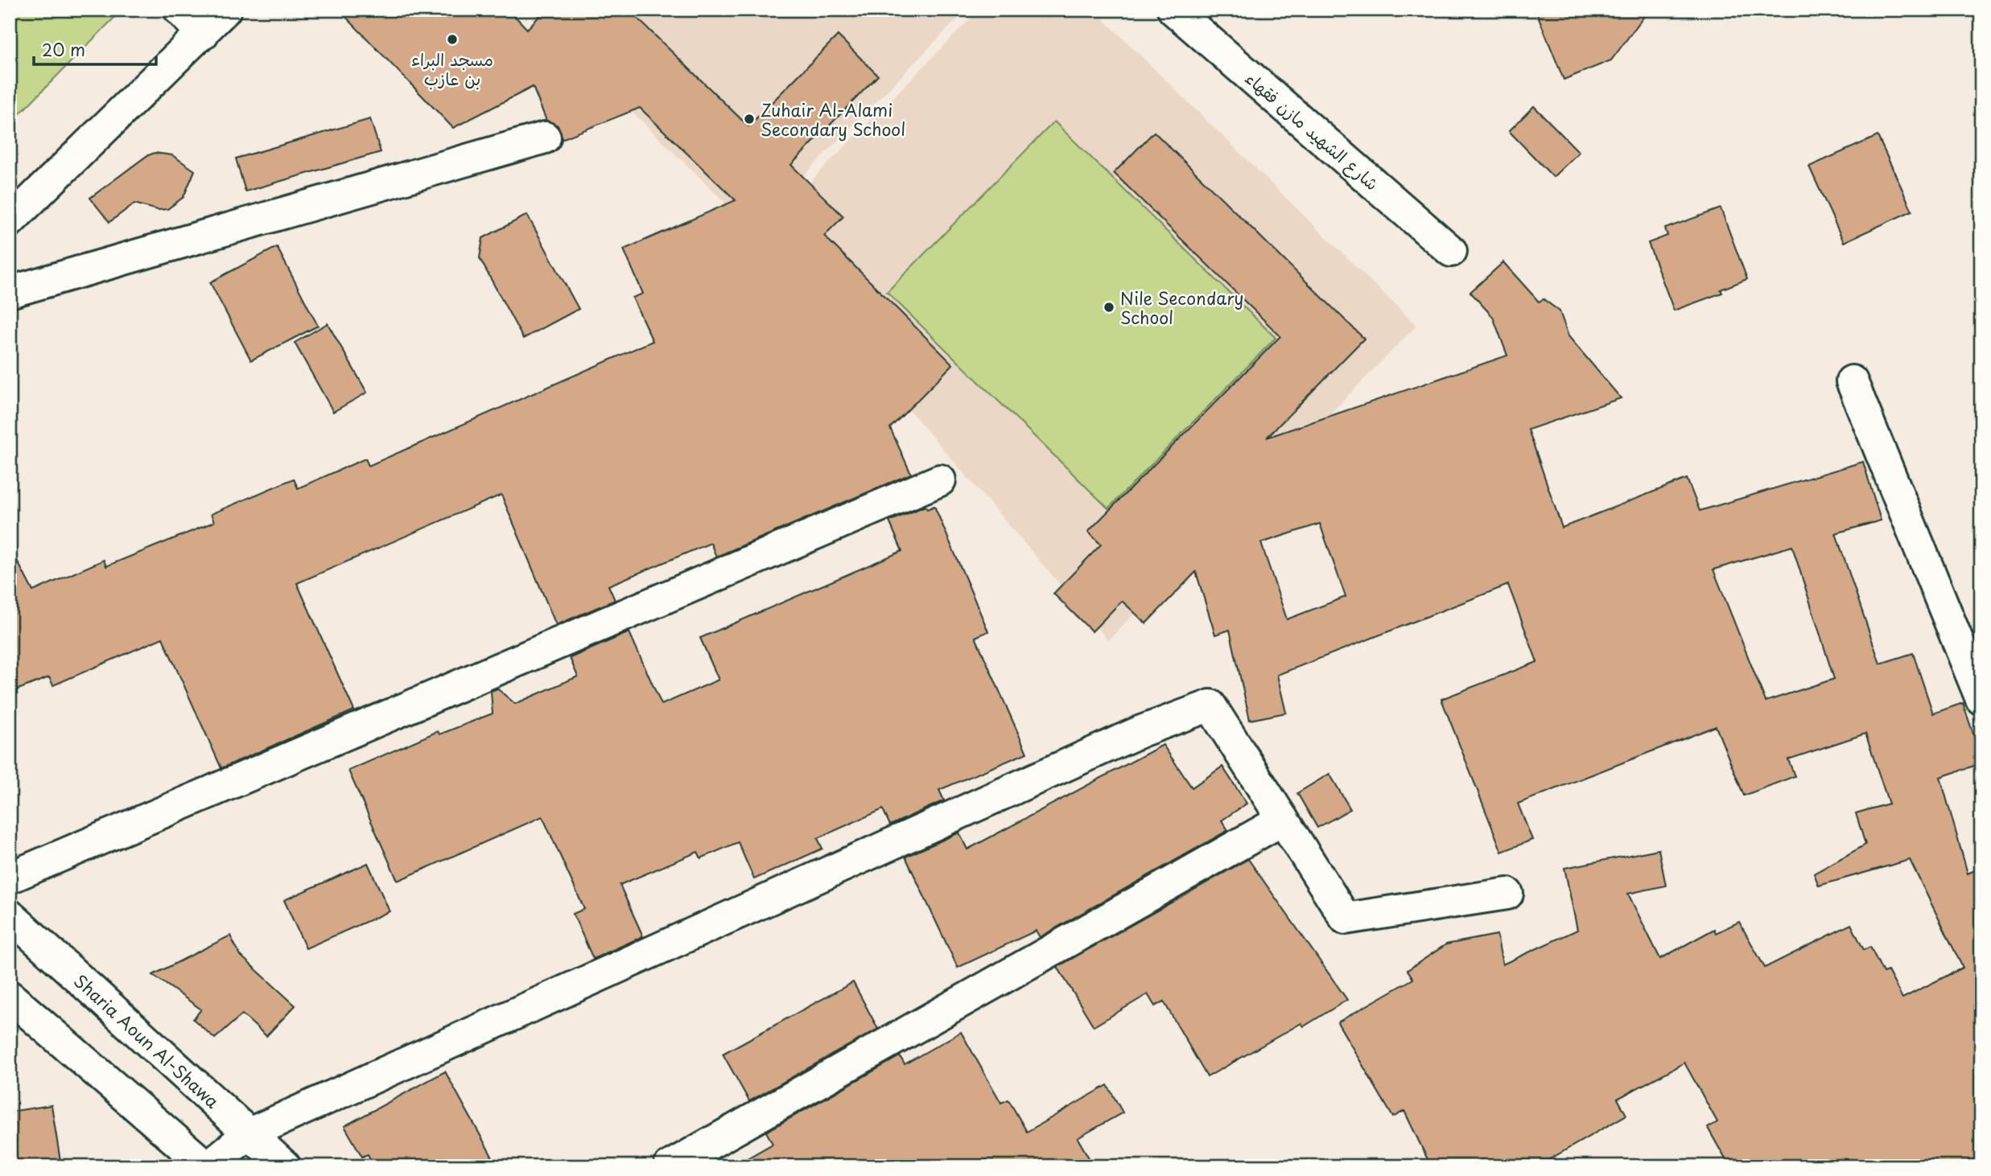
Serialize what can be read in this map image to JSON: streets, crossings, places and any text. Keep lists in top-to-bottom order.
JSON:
{
  "streets": {
    "street": ["شارع الشهيد مازن فقهاء", "Sharia Aoun Al-Shawa"]
  },
  "places": ["مسجد البراء بن عازب", "Zuhair Al-Alami Secondary School", "Nile Secondary School"],
  "scale_bar": "20 m"
}
